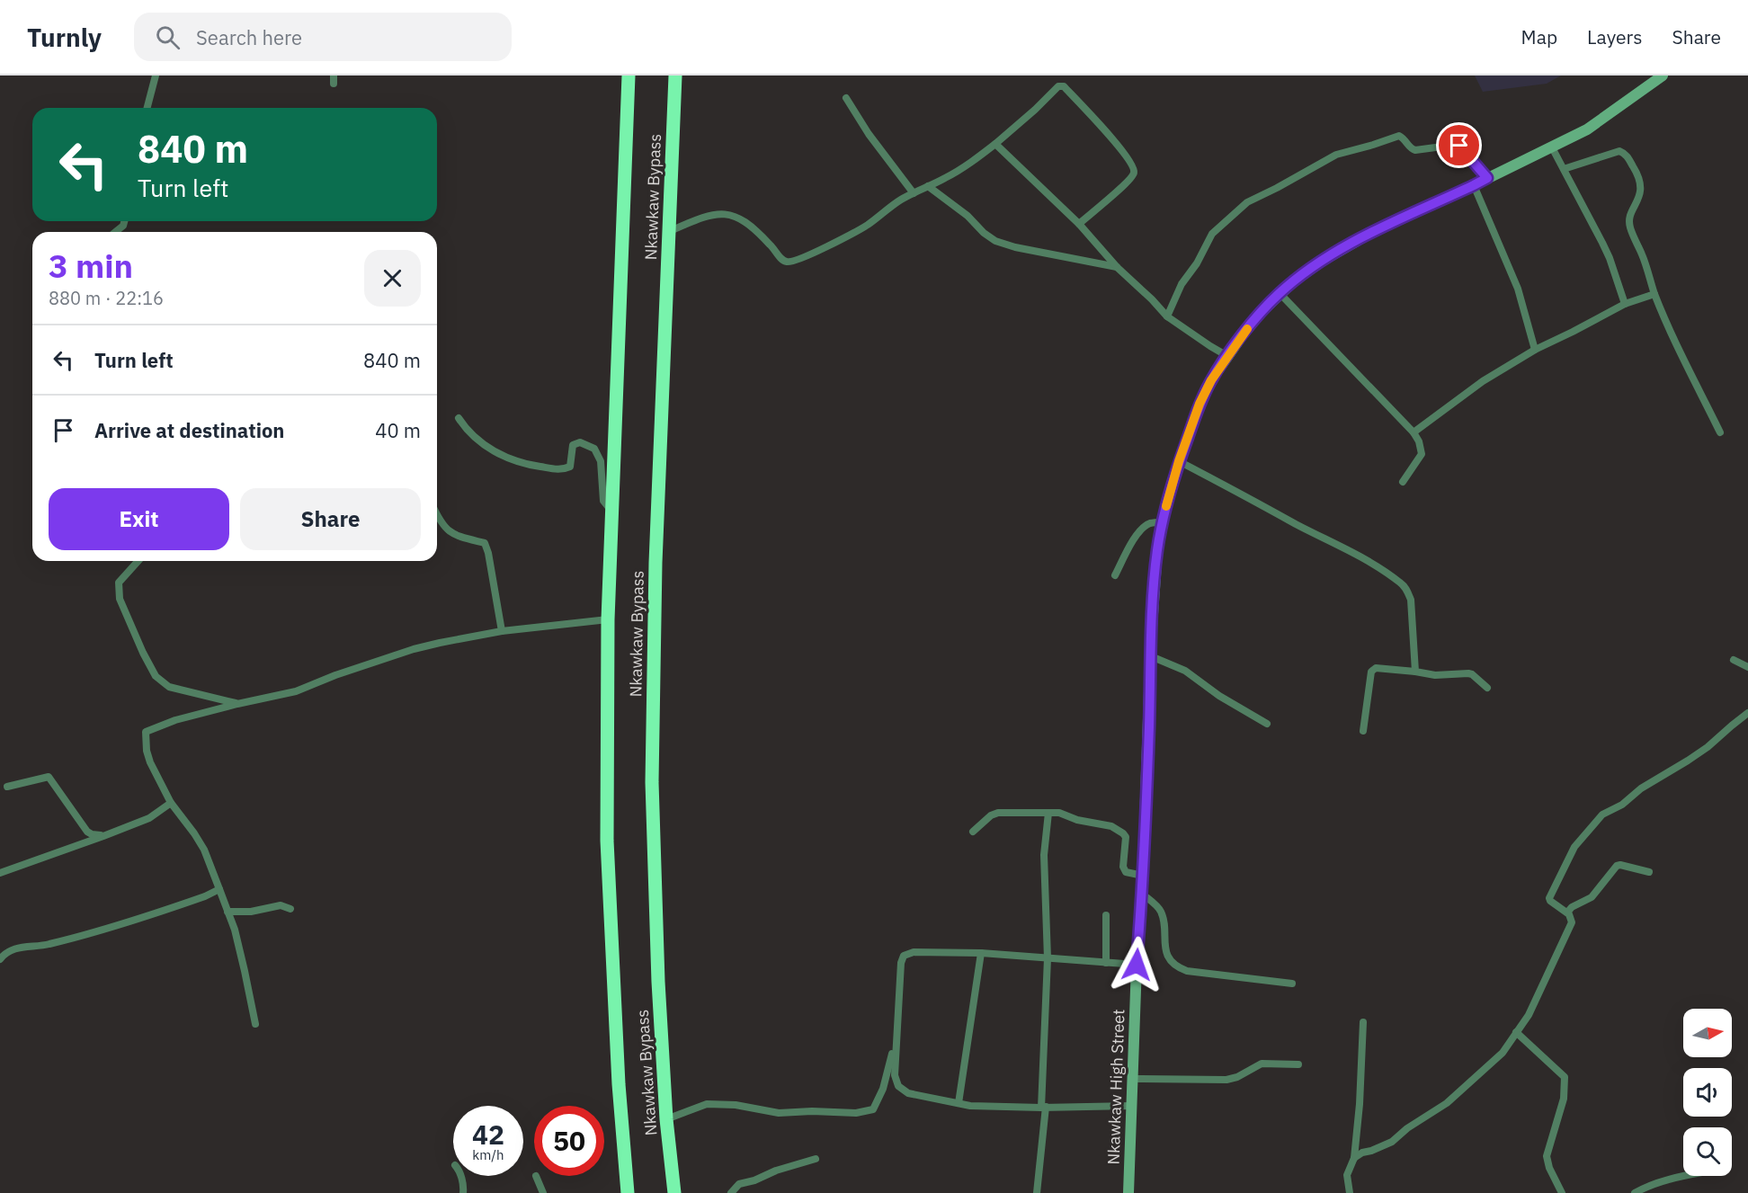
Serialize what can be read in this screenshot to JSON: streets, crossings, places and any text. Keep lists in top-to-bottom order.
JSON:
{
  "streets": {
    "highway": ["Nkawkaw Bypass"],
    "main road": ["Nkawkaw High Street"]
  },
  "north": "right",
  "page": {
    "header": "Turnly",
    "search": "Search here",
    "nav": ["Map", "Layers", "Share"],
    "turn": ["840 m", "Turn left"],
    "heading": ["3 min", "880 m · 22:16"],
    "list": [
      {
        "name": "Turn left",
        "value": "840 m"
      },
      {
        "name": "Arrive at destination",
        "value": "40 m"
      }
    ],
    "buttons": ["Exit", "Share"],
    "speed": "42 km/h",
    "limit": "50"
  }
}
